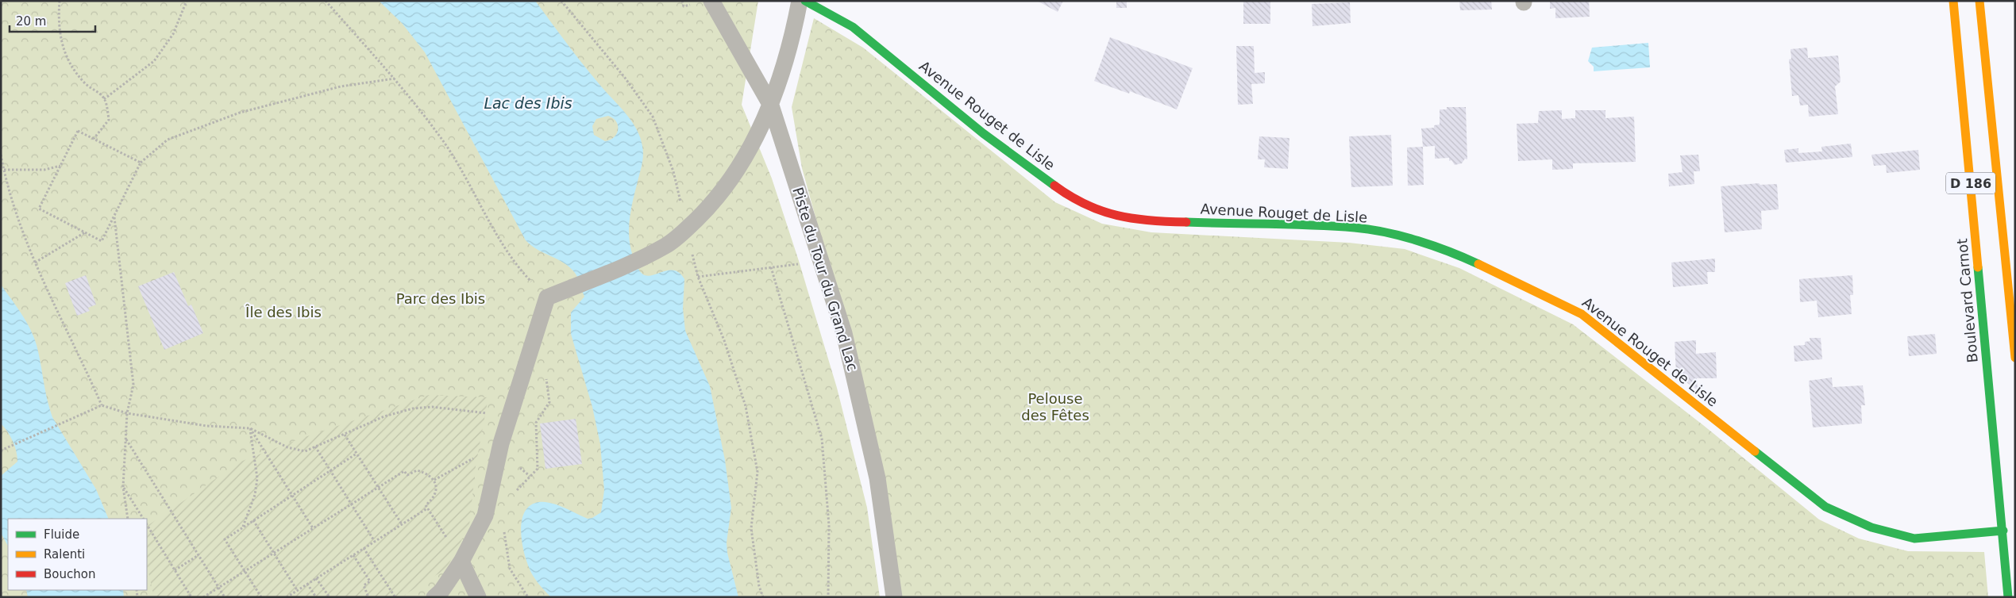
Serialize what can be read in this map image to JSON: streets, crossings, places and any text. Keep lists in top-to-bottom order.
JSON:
{
  "streets": {
    "street": ["Avenue Rouget de Lisle", "D 186", "Boulevard Carnot"],
    "lane": ["Piste du Tour du Grand Lac"]
  },
  "crossings": [
    ["Avenue Rouget de Lisle", "Boulevard Carnot"]
  ],
  "water": ["Lac des Ibis"],
  "parks": ["Parc des Ibis", "Île des Ibis", "Pelouse des Fêtes"],
  "legend": ["Fluide", "Ralenti", "Bouchon"],
  "scale_bar": "20 m"
}
